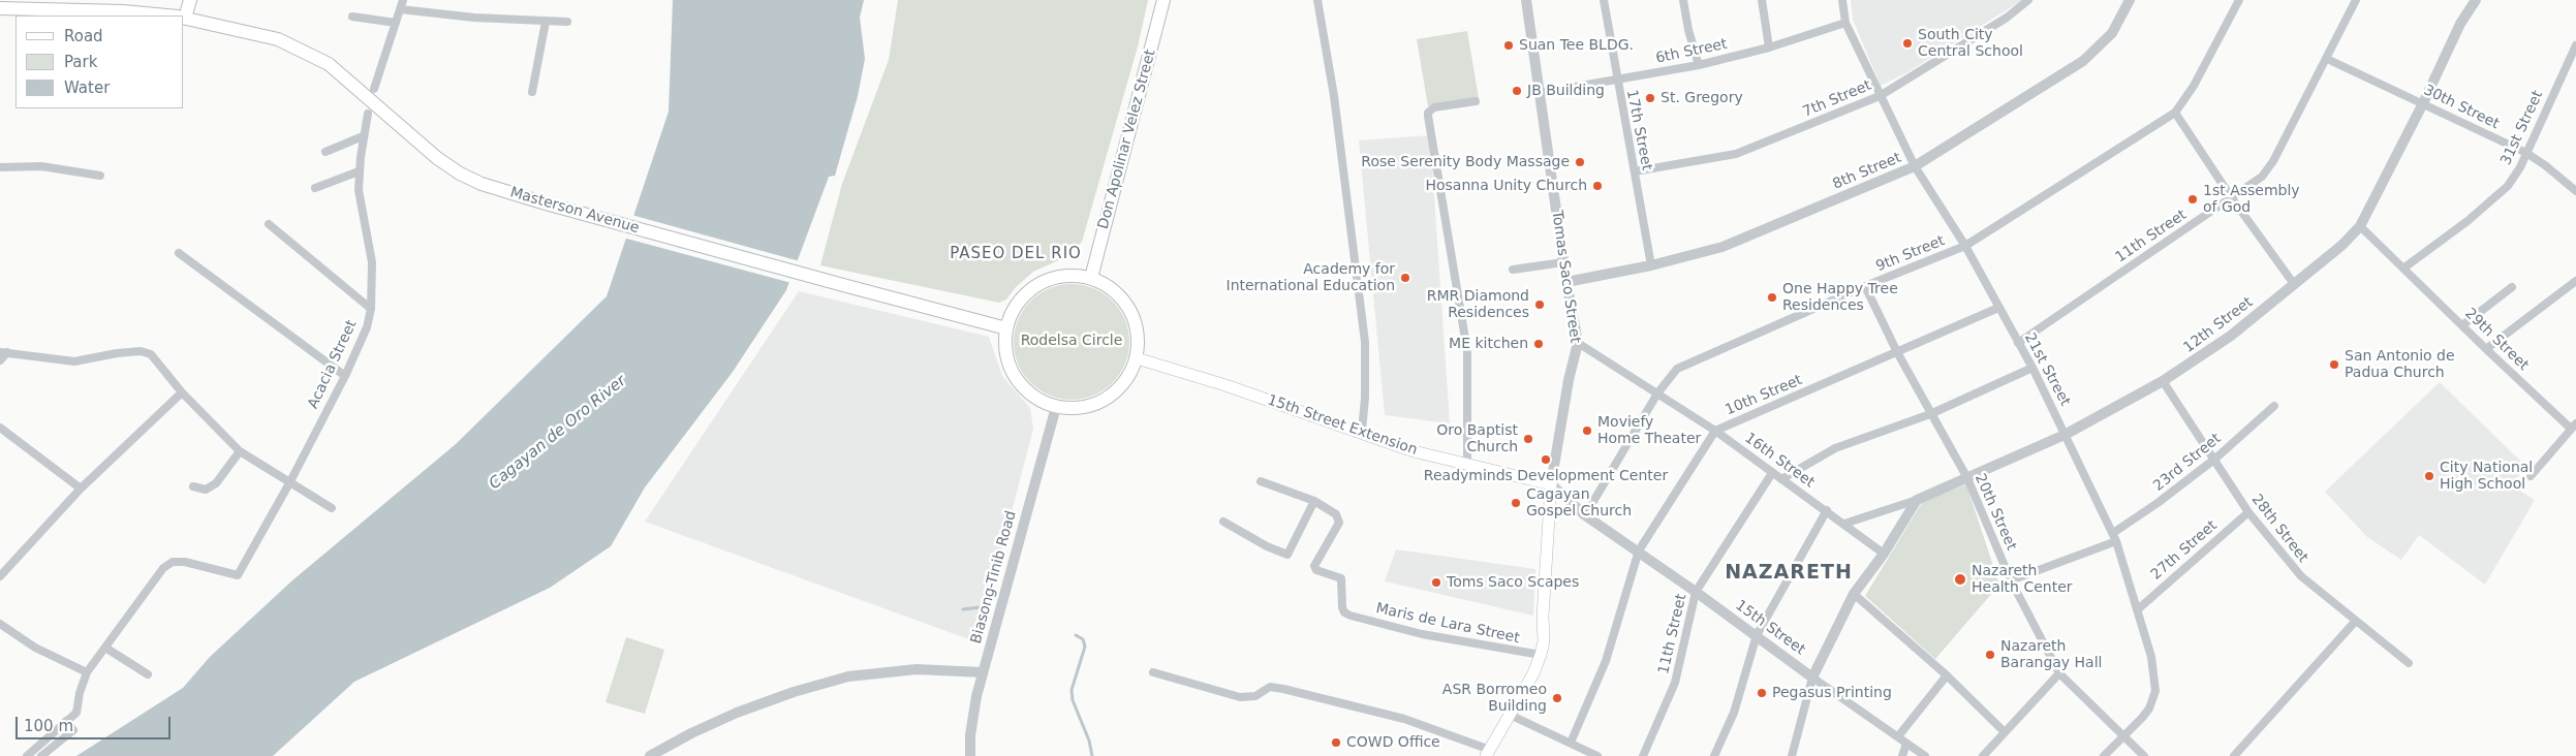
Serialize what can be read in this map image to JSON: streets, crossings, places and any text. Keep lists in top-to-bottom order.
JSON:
{
  "streets": {
    "main road": [
      "Don Apolinar Velez Street",
      "Masterson Avenue",
      "Tomas Saco Street",
      "15th Street Extension"
    ],
    "street": [
      "6th Street",
      "7th Street",
      "30th Street",
      "31st Street",
      "17th Street",
      "8th Street",
      "11th Street",
      "9th Street",
      "12th Street",
      "29th Street",
      "Acacia Street",
      "21st Street",
      "10th Street",
      "16th Street",
      "23rd Street",
      "20th Street",
      "28th Street",
      "27th Street",
      "Biasong-Tinib Road",
      "Maris de Lara Street",
      "15th Street"
    ]
  },
  "crossings": [
    ["6th Street", "17th Street"],
    ["6th Street", "Tomas Saco Street"],
    ["6th Street", "21st Street"],
    ["7th Street", "17th Street"],
    ["7th Street", "21st Street"],
    ["30th Street", "31st Street"],
    ["30th Street", "11th Street"],
    ["30th Street", "12th Street"],
    ["31st Street", "29th Street"],
    ["17th Street", "8th Street"],
    ["Don Apolinar Velez Street", "Masterson Avenue"],
    ["Don Apolinar Velez Street", "15th Street Extension"],
    ["Don Apolinar Velez Street", "Biasong-Tinib Road"],
    ["8th Street", "Tomas Saco Street"],
    ["8th Street", "21st Street"],
    ["Masterson Avenue", "15th Street Extension"],
    ["Masterson Avenue", "Biasong-Tinib Road"],
    ["11th Street", "21st Street"],
    ["11th Street", "16th Street"],
    ["11th Street", "15th Street"],
    ["9th Street", "21st Street"],
    ["9th Street", "16th Street"],
    ["9th Street", "20th Street"],
    ["9th Street", "15th Street"],
    ["Tomas Saco Street", "15th Street Extension"],
    ["Tomas Saco Street", "16th Street"],
    ["Tomas Saco Street", "Maris de Lara Street"],
    ["Tomas Saco Street", "15th Street"],
    ["12th Street", "29th Street"],
    ["12th Street", "21st Street"],
    ["12th Street", "16th Street"],
    ["12th Street", "20th Street"],
    ["12th Street", "28th Street"],
    ["21st Street", "10th Street"],
    ["21st Street", "23rd Street"],
    ["21st Street", "20th Street"],
    ["21st Street", "27th Street"],
    ["10th Street", "16th Street"],
    ["10th Street", "20th Street"],
    ["10th Street", "15th Street"],
    ["15th Street Extension", "Biasong-Tinib Road"],
    ["15th Street Extension", "15th Street"],
    ["23rd Street", "20th Street"],
    ["23rd Street", "28th Street"],
    ["28th Street", "27th Street"]
  ],
  "districts": ["PASEO DEL RIO", "NAZARETH"],
  "water": ["Cagayan de Oro River"],
  "parks": ["Rodelsa Circle"],
  "places": [
    "South City Central School",
    "Suan Tee BLDG.",
    "JB Building",
    "St. Gregory",
    "Rose Serenity Body Massage",
    "Hosanna Unity Church",
    "1st Assembly of God",
    "Academy for International Education",
    "One Happy Tree Residences",
    "RMR Diamond Residences",
    "ME kitchen",
    "San Antonio de Padua Church",
    "Moviefy Home Theater",
    "Oro Baptist Church",
    "Readyminds Development Center",
    "City National High School",
    "Cagayan Gospel Church",
    "Nazareth Health Center",
    "Toms Saco Scapes",
    "Nazareth Barangay Hall",
    "Pegasus Printing",
    "ASR Borromeo Building",
    "COWD Office"
  ],
  "legend": ["Road", "Park", "Water"],
  "scale_bar": "100 m"
}
